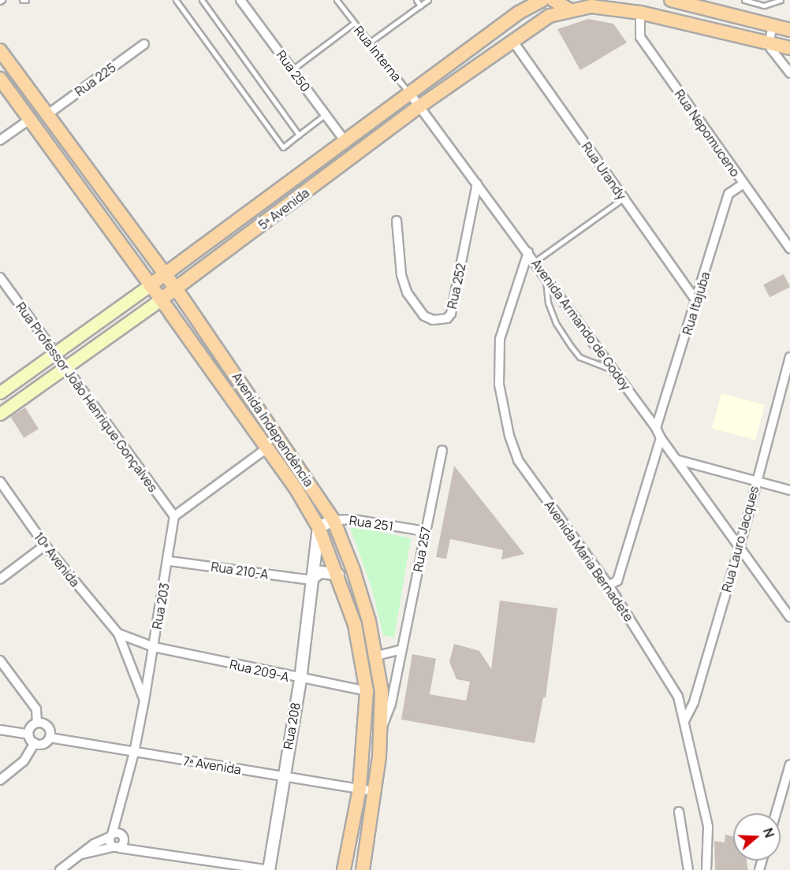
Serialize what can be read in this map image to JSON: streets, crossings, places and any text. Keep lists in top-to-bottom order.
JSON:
{
  "streets": {
    "main road": ["5ª Avenida", "Avenida Independência"],
    "street": [
      "Rua Interna",
      "Rua 250",
      "Rua 225",
      "Rua Nepomuceno",
      "Rua Urandy",
      "Rua 252",
      "Rua Itajuba",
      "Avenida Armando de Godoy",
      "Rua Professor João Henrique Gonçalves",
      "Rua 251",
      "Rua Lauro Jacques",
      "Rua 257",
      "10ª Avenida",
      "Avenida Maria Bernadete",
      "Rua 210-A",
      "Rua 203",
      "Rua 209-A",
      "Rua 208",
      "7ª Avenida"
    ]
  },
  "crossings": [
    ["Rua Interna", "5ª Avenida"],
    ["Rua Interna", "Avenida Armando de Godoy"],
    ["Rua 250", "5ª Avenida"],
    ["Rua 225", "Avenida Independência"],
    ["Rua Nepomuceno", "5ª Avenida"],
    ["Rua Nepomuceno", "Rua Itajuba"],
    ["Rua Urandy", "5ª Avenida"],
    ["Rua Urandy", "Rua Itajuba"],
    ["5ª Avenida", "Avenida Armando de Godoy"],
    ["5ª Avenida", "Rua Professor João Henrique Gonçalves"],
    ["5ª Avenida", "Avenida Independência"],
    ["Rua 252", "Avenida Armando de Godoy"],
    ["Rua Itajuba", "Avenida Armando de Godoy"],
    ["Avenida Armando de Godoy", "Rua Lauro Jacques"],
    ["Avenida Armando de Godoy", "Avenida Maria Bernadete"],
    ["Rua Professor João Henrique Gonçalves", "Rua 203"],
    ["Avenida Independência", "Rua 251"],
    ["Avenida Independência", "Rua 257"],
    ["Avenida Independência", "Rua 209-A"],
    ["Avenida Independência", "Rua 208"],
    ["Avenida Independência", "7ª Avenida"],
    ["Rua 251", "Rua 257"],
    ["Rua 251", "Rua 208"],
    ["Rua Lauro Jacques", "Avenida Maria Bernadete"],
    ["10ª Avenida", "Rua 203"],
    ["Rua 210-A", "Rua 203"],
    ["Rua 210-A", "Rua 208"],
    ["Rua 203", "Rua 209-A"],
    ["Rua 203", "7ª Avenida"],
    ["Rua 209-A", "Rua 208"],
    ["Rua 208", "7ª Avenida"]
  ],
  "north": "right"
}
